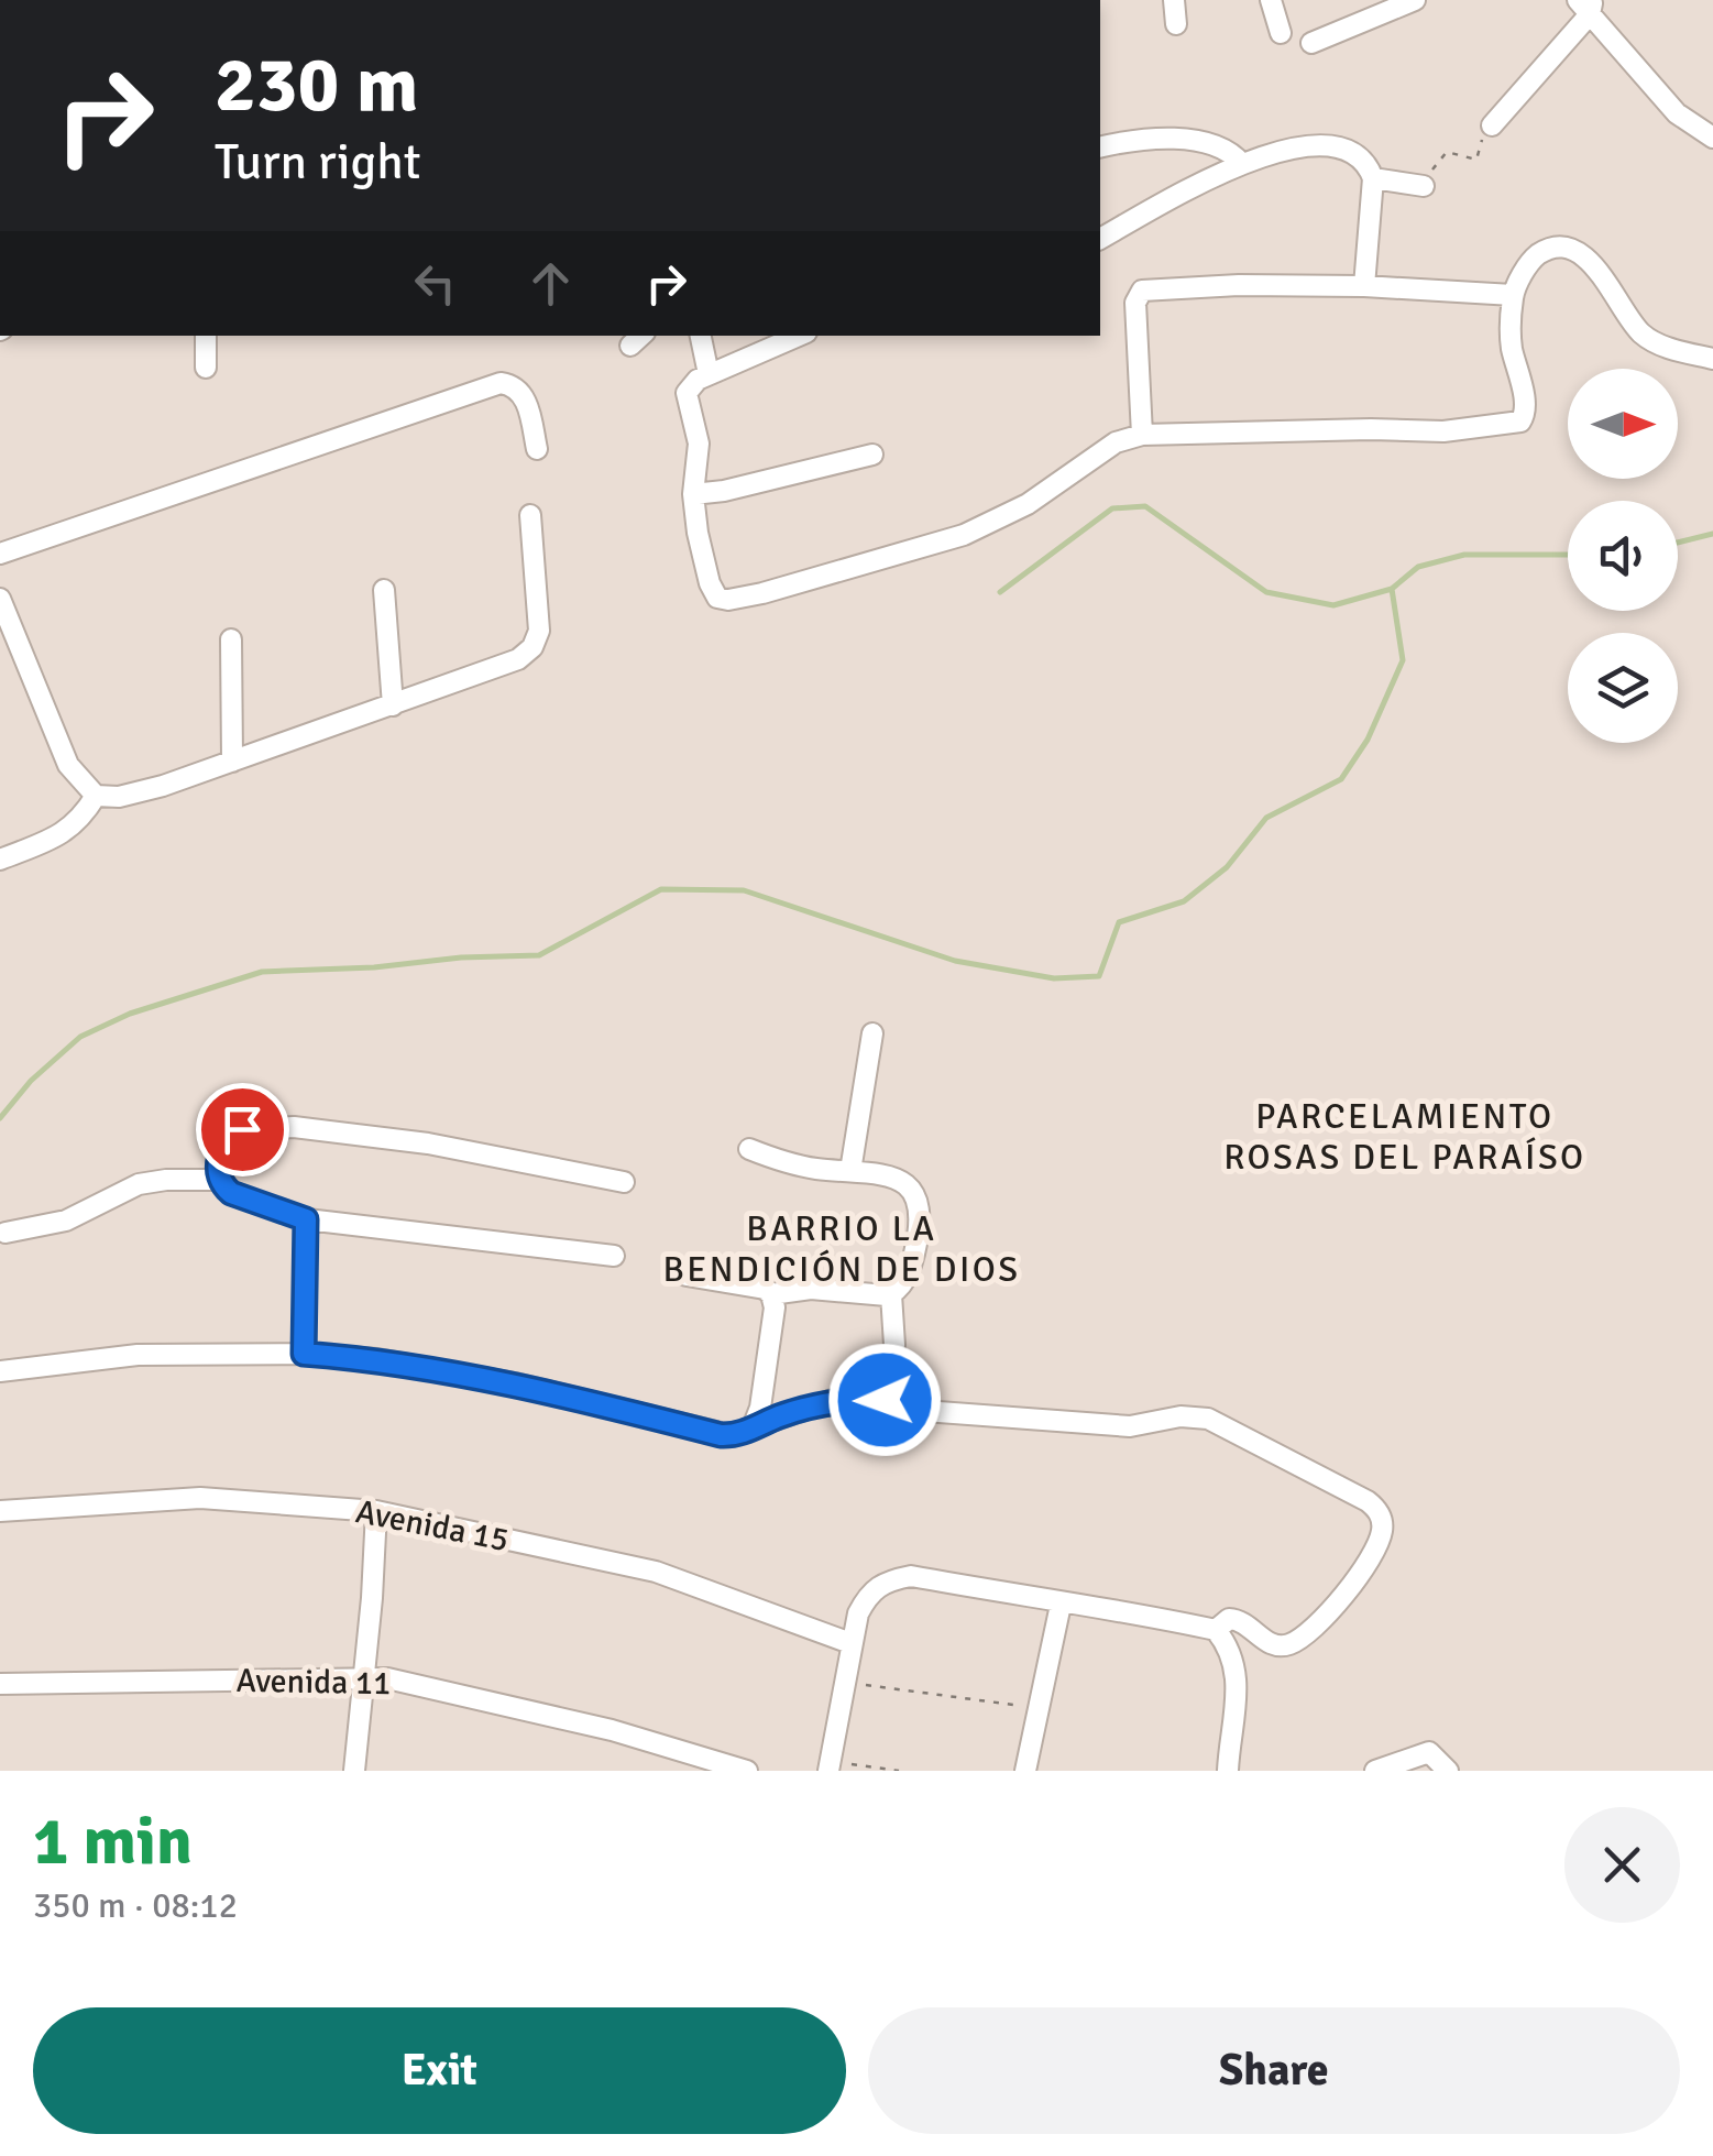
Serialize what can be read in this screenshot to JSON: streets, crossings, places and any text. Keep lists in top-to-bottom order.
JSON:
{
  "streets": {
    "street": ["Avenida 15", "Avenida 11"]
  },
  "districts": ["PARCELAMIENTO ROSAS DEL PARAÍSO", "BARRIO LA BENDICIÓN DE DIOS"],
  "north": "right",
  "page": {
    "turn": ["230 m", "Turn right"],
    "heading": ["1 min", "350 m · 08:12"],
    "buttons": ["Exit", "Share"]
  }
}
